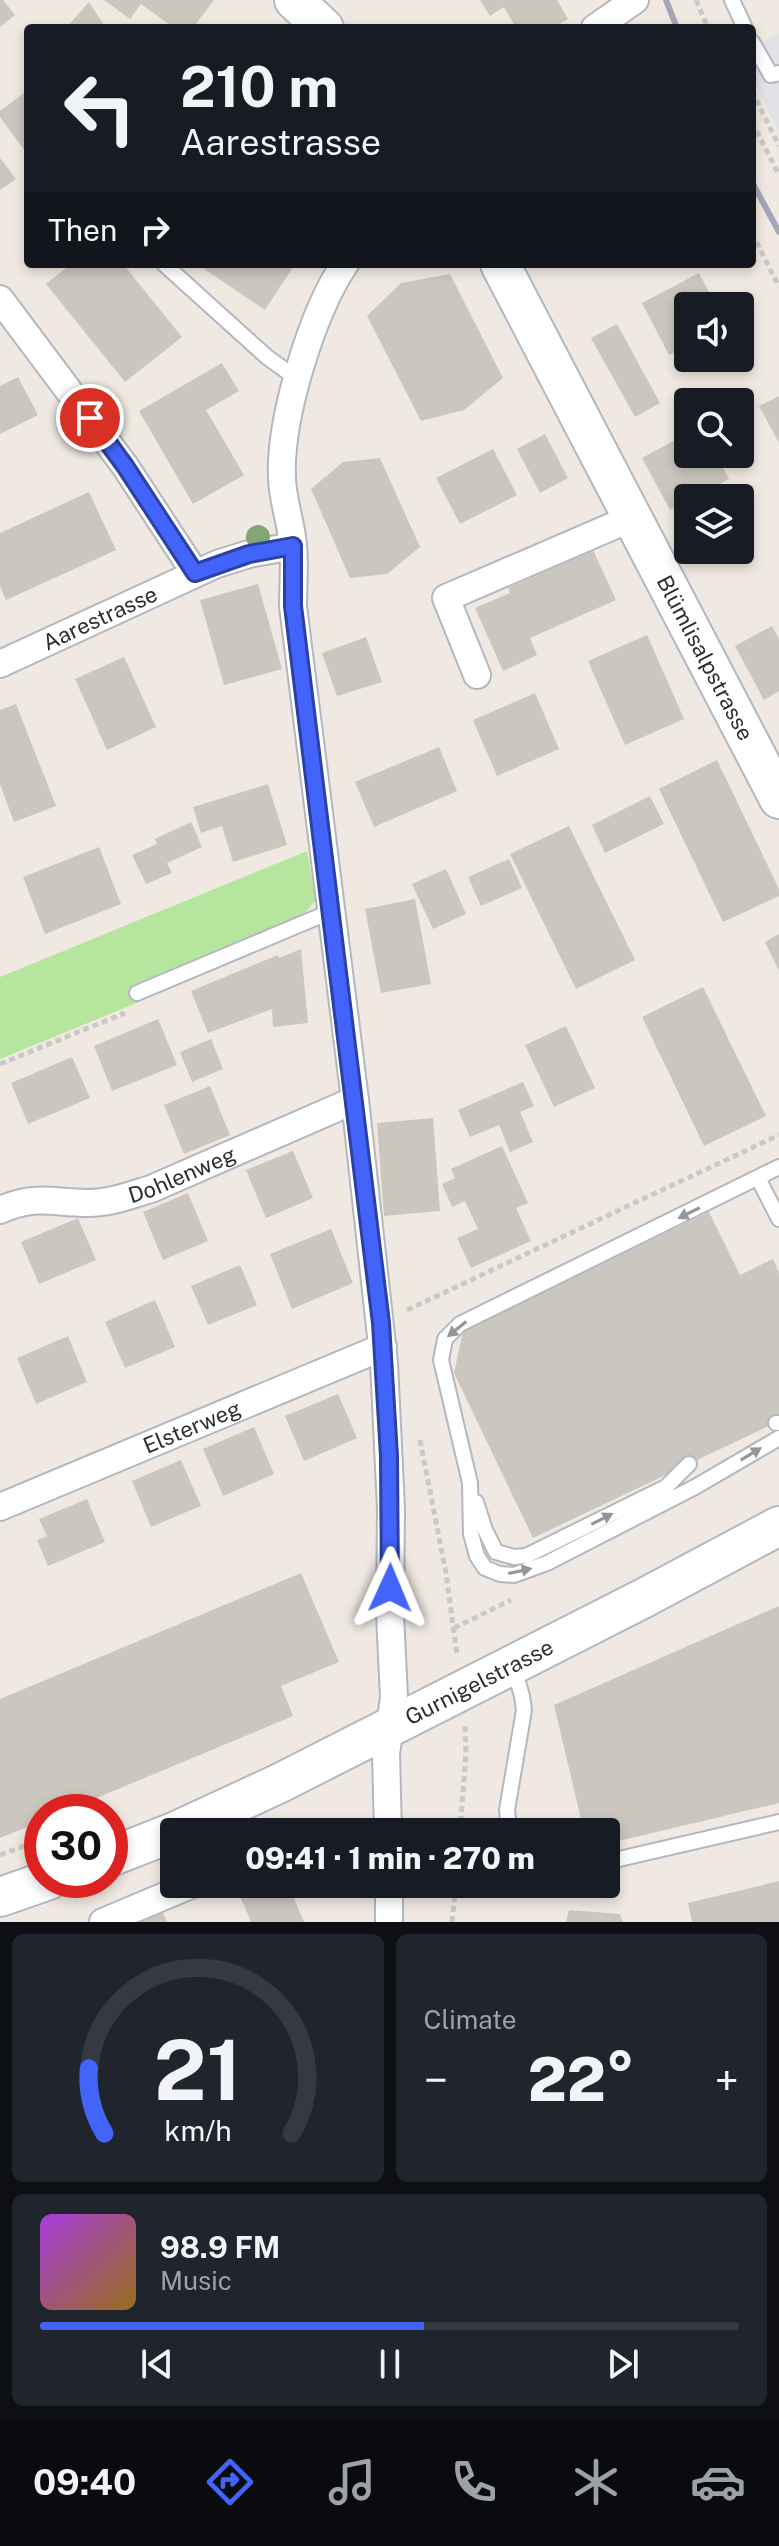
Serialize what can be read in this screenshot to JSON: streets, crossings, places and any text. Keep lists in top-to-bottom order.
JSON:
{
  "streets": {
    "main road": ["Blümlisalpstrasse", "Gurnigelstrasse"],
    "street": ["Aarestrasse", "Dohlenweg", "Elsterweg"]
  },
  "page": {
    "turn": ["210 m", "Aarestrasse"],
    "then": "Then",
    "limit": "30",
    "trip": "09:41 · 1 min · 270 m",
    "tile": "Climate",
    "heat": ["−", "22°", "+"],
    "song": ["98.9 FM", "Music"],
    "tabs": "09:40",
    "gauge": ["21", "km/h"]
  }
}
